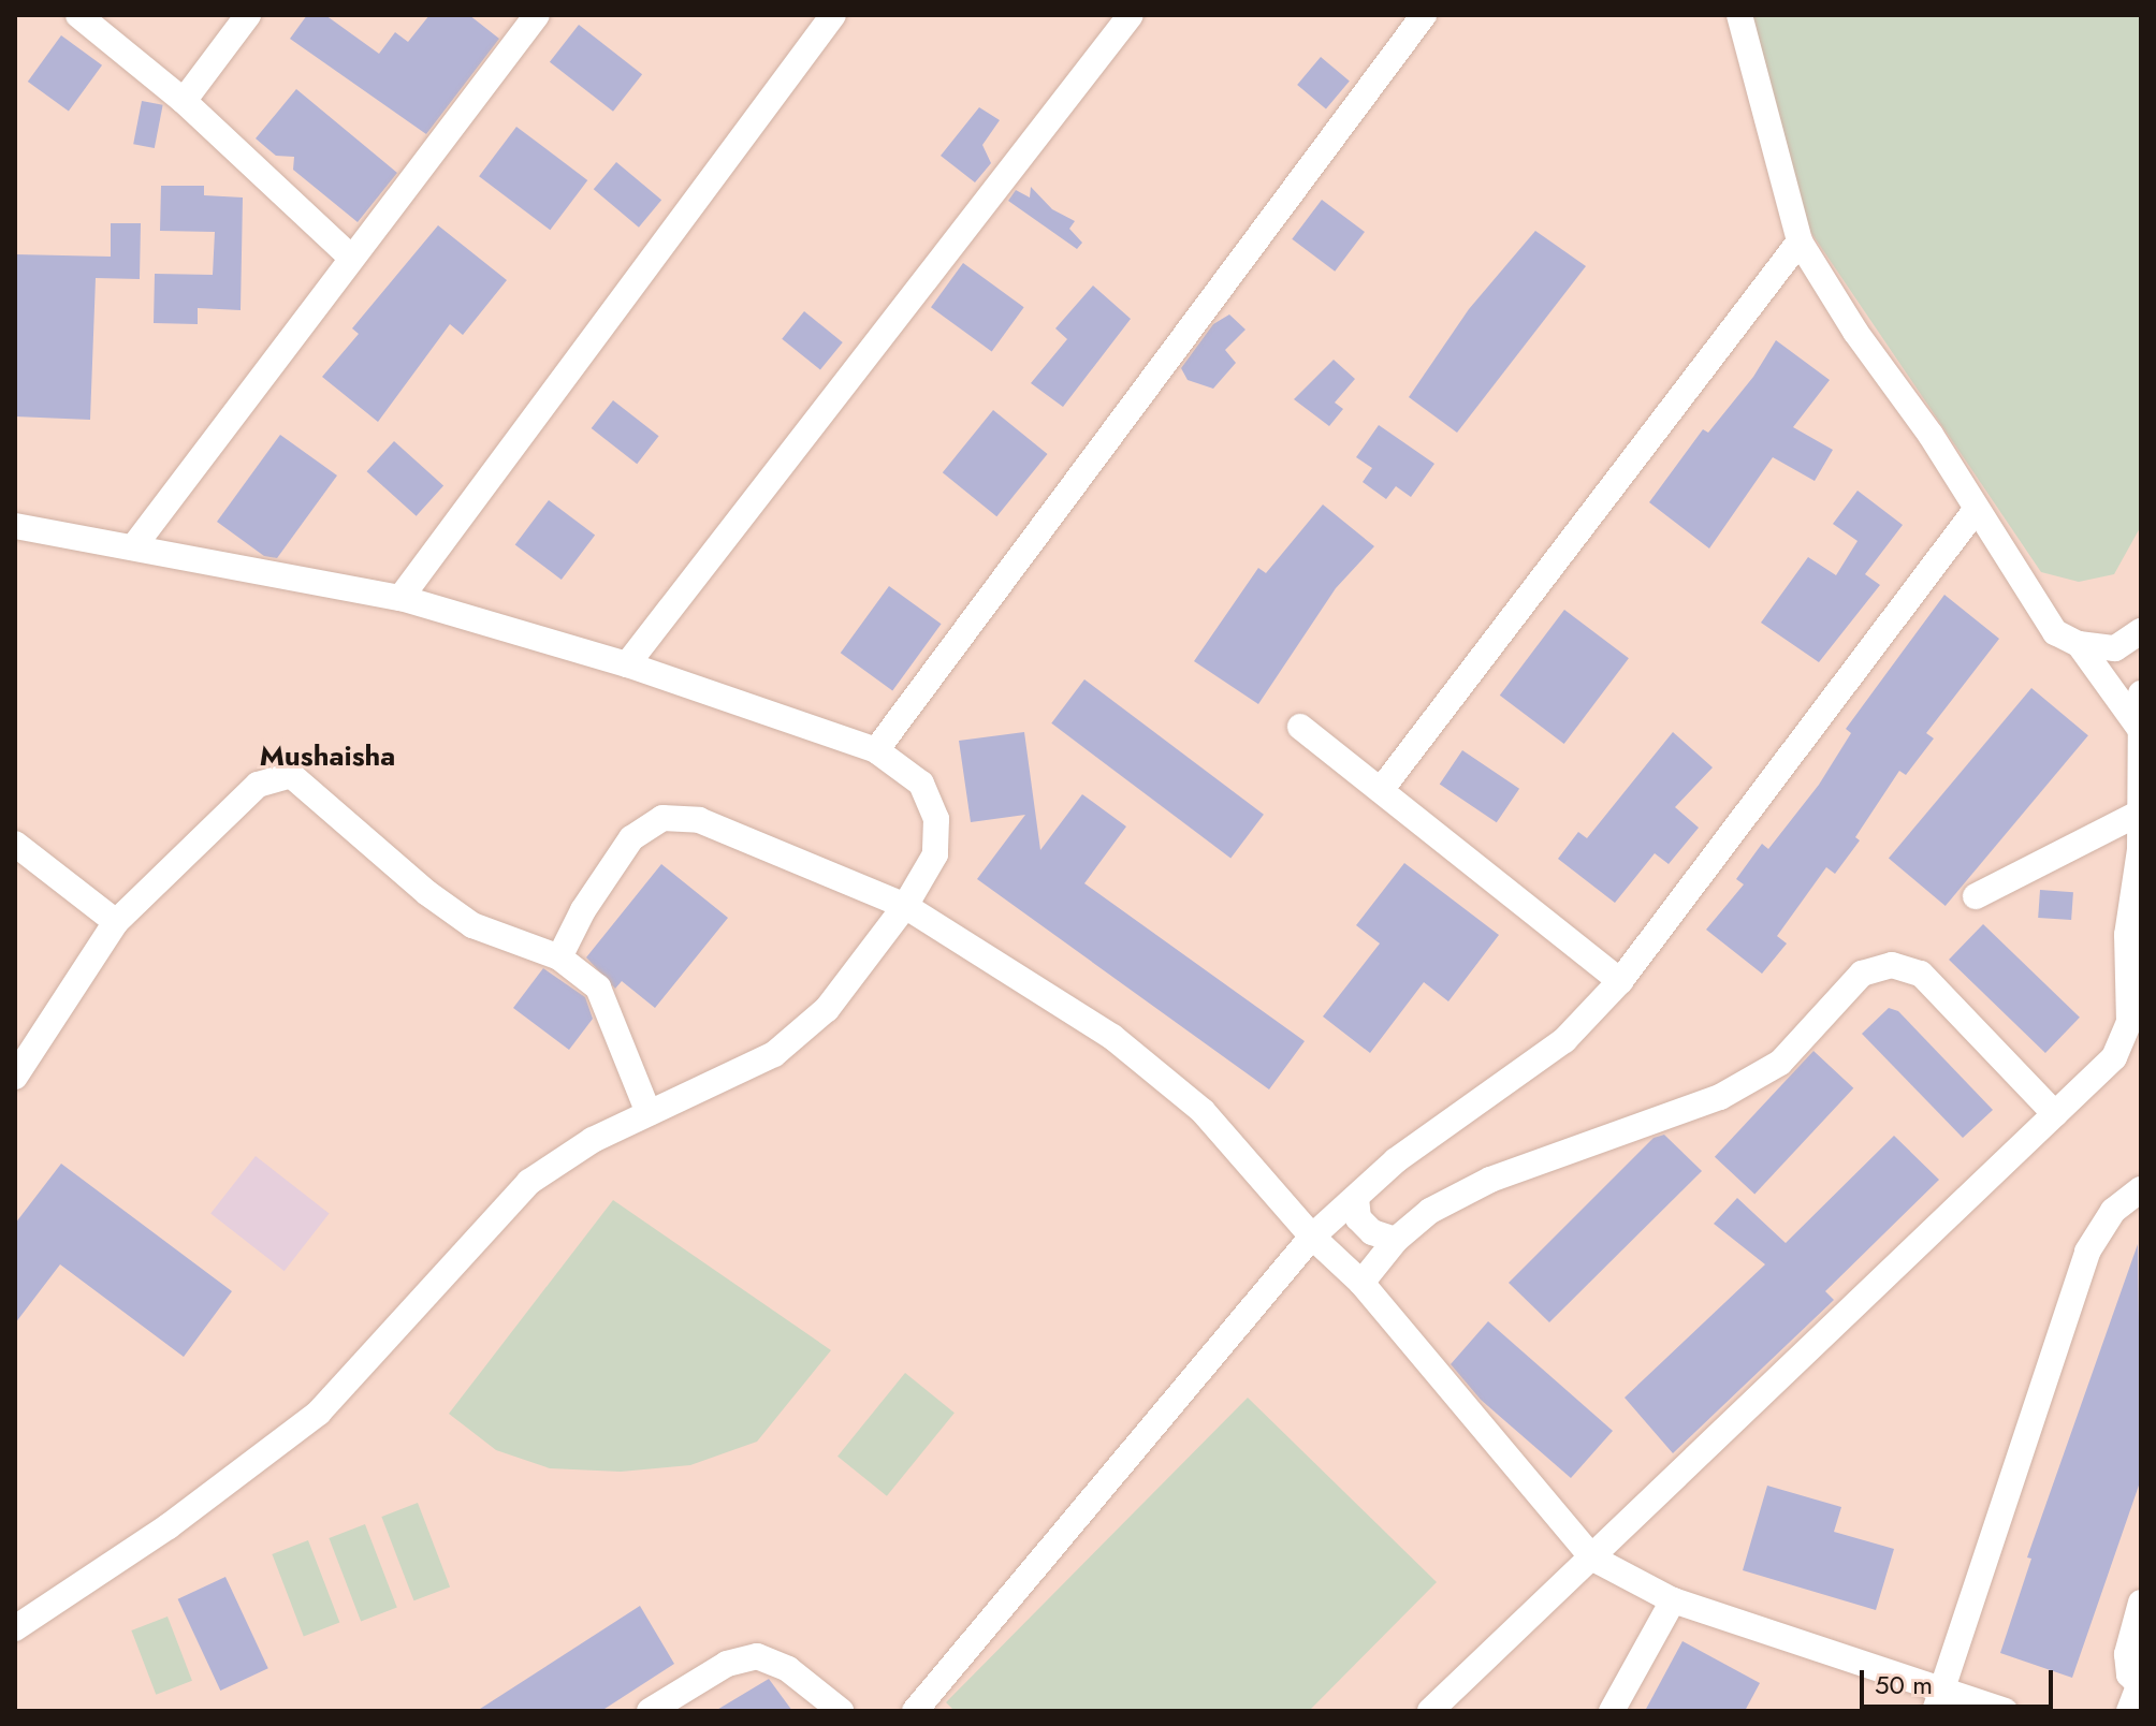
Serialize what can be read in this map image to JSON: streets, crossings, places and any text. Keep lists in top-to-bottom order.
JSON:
{
  "districts": ["Mushaisha"],
  "scale_bar": "50 m"
}
